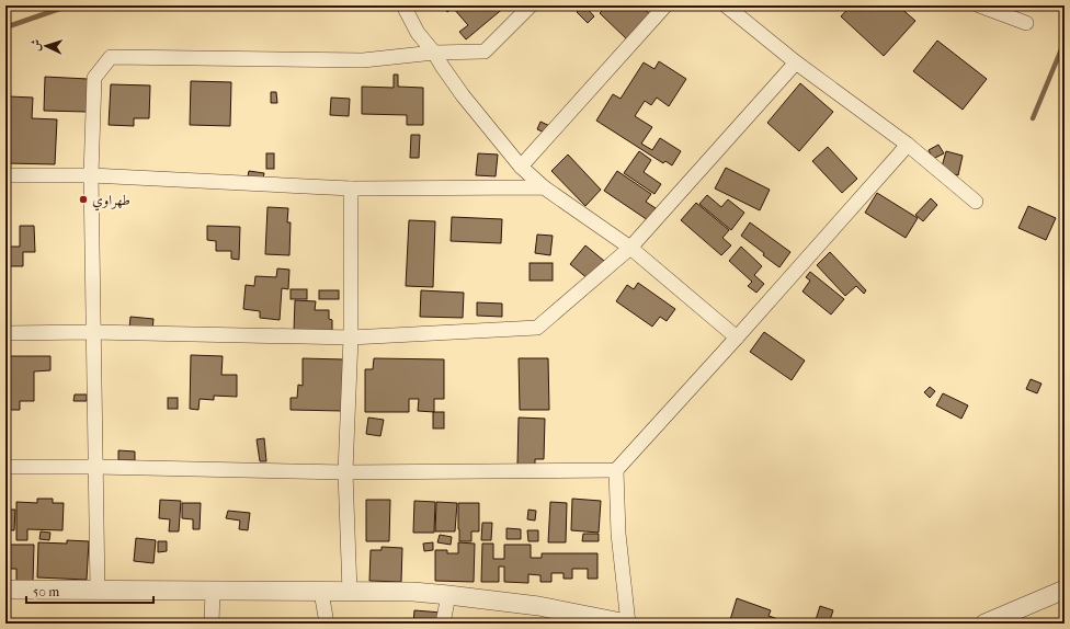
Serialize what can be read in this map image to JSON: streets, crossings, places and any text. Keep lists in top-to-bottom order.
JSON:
{
  "places": ["طهراوي"],
  "scale_bar": "50 m",
  "north": "left"
}
